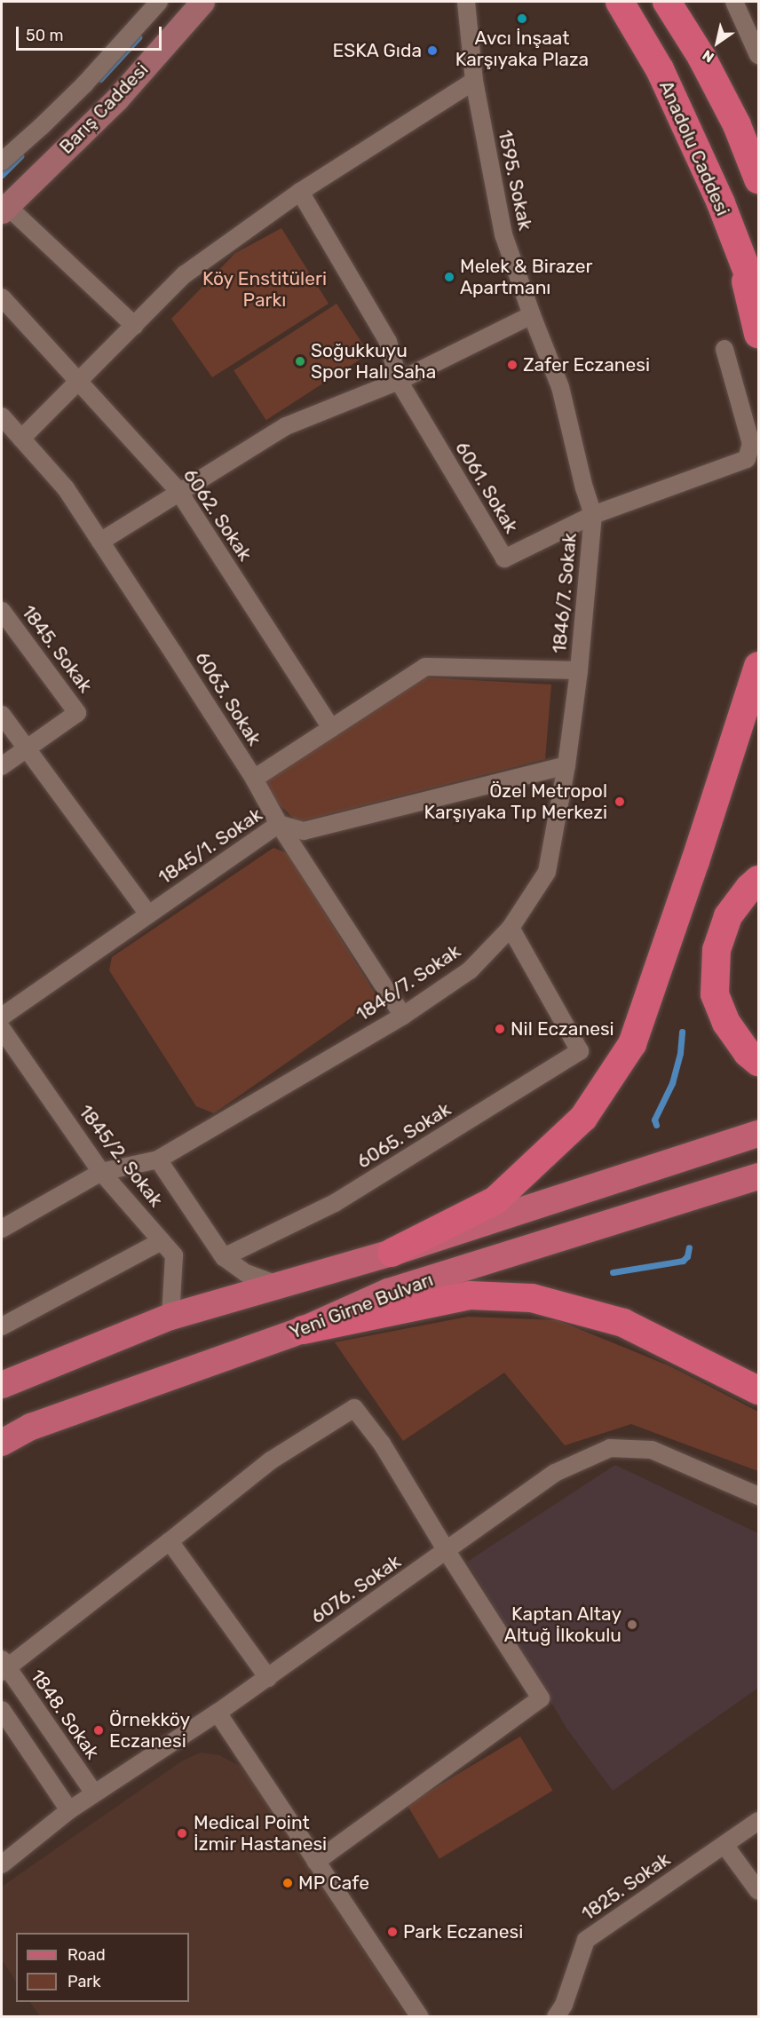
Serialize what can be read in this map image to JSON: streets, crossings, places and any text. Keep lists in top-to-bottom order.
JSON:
{
  "streets": {
    "highway": ["Anadolu Caddesi"],
    "main road": ["Barış Caddesi", "Yeni Girne Bulvarı"],
    "street": [
      "1595. Sokak",
      "6061. Sokak",
      "6062. Sokak",
      "1846/7. Sokak",
      "1845. Sokak",
      "6063. Sokak",
      "1845/1. Sokak",
      "6065. Sokak",
      "1845/2. Sokak",
      "6076. Sokak",
      "1848. Sokak",
      "1825. Sokak"
    ]
  },
  "crossings": [
    ["1595. Sokak", "6061. Sokak"],
    ["1595. Sokak", "1846/7. Sokak"],
    ["6061. Sokak", "1846/7. Sokak"],
    ["1846/7. Sokak", "6063. Sokak"],
    ["1846/7. Sokak", "1845/1. Sokak"],
    ["1846/7. Sokak", "6065. Sokak"],
    ["1846/7. Sokak", "1845/2. Sokak"],
    ["6063. Sokak", "1845/1. Sokak"],
    ["1845/2. Sokak", "Yeni Girne Bulvarı"],
    ["6076. Sokak", "1848. Sokak"]
  ],
  "parks": ["Köy Enstitüleri Parkı"],
  "places": [
    "Avcı İnşaat Karşıyaka Plaza",
    "ESKA Gıda",
    "Melek & Birazer Apartmanı",
    "Soğukkuyu Spor Halı Saha",
    "Zafer Eczanesi",
    "Özel Metropol Karşıyaka Tıp Merkezi",
    "Nil Eczanesi",
    "Kaptan Altay Altuğ İlkokulu",
    "Örnekköy Eczanesi",
    "Medical Point İzmir Hastanesi",
    "MP Cafe",
    "Park Eczanesi"
  ],
  "legend": ["Road", "Park"],
  "scale_bar": "50 m",
  "north": "bottom left"
}
